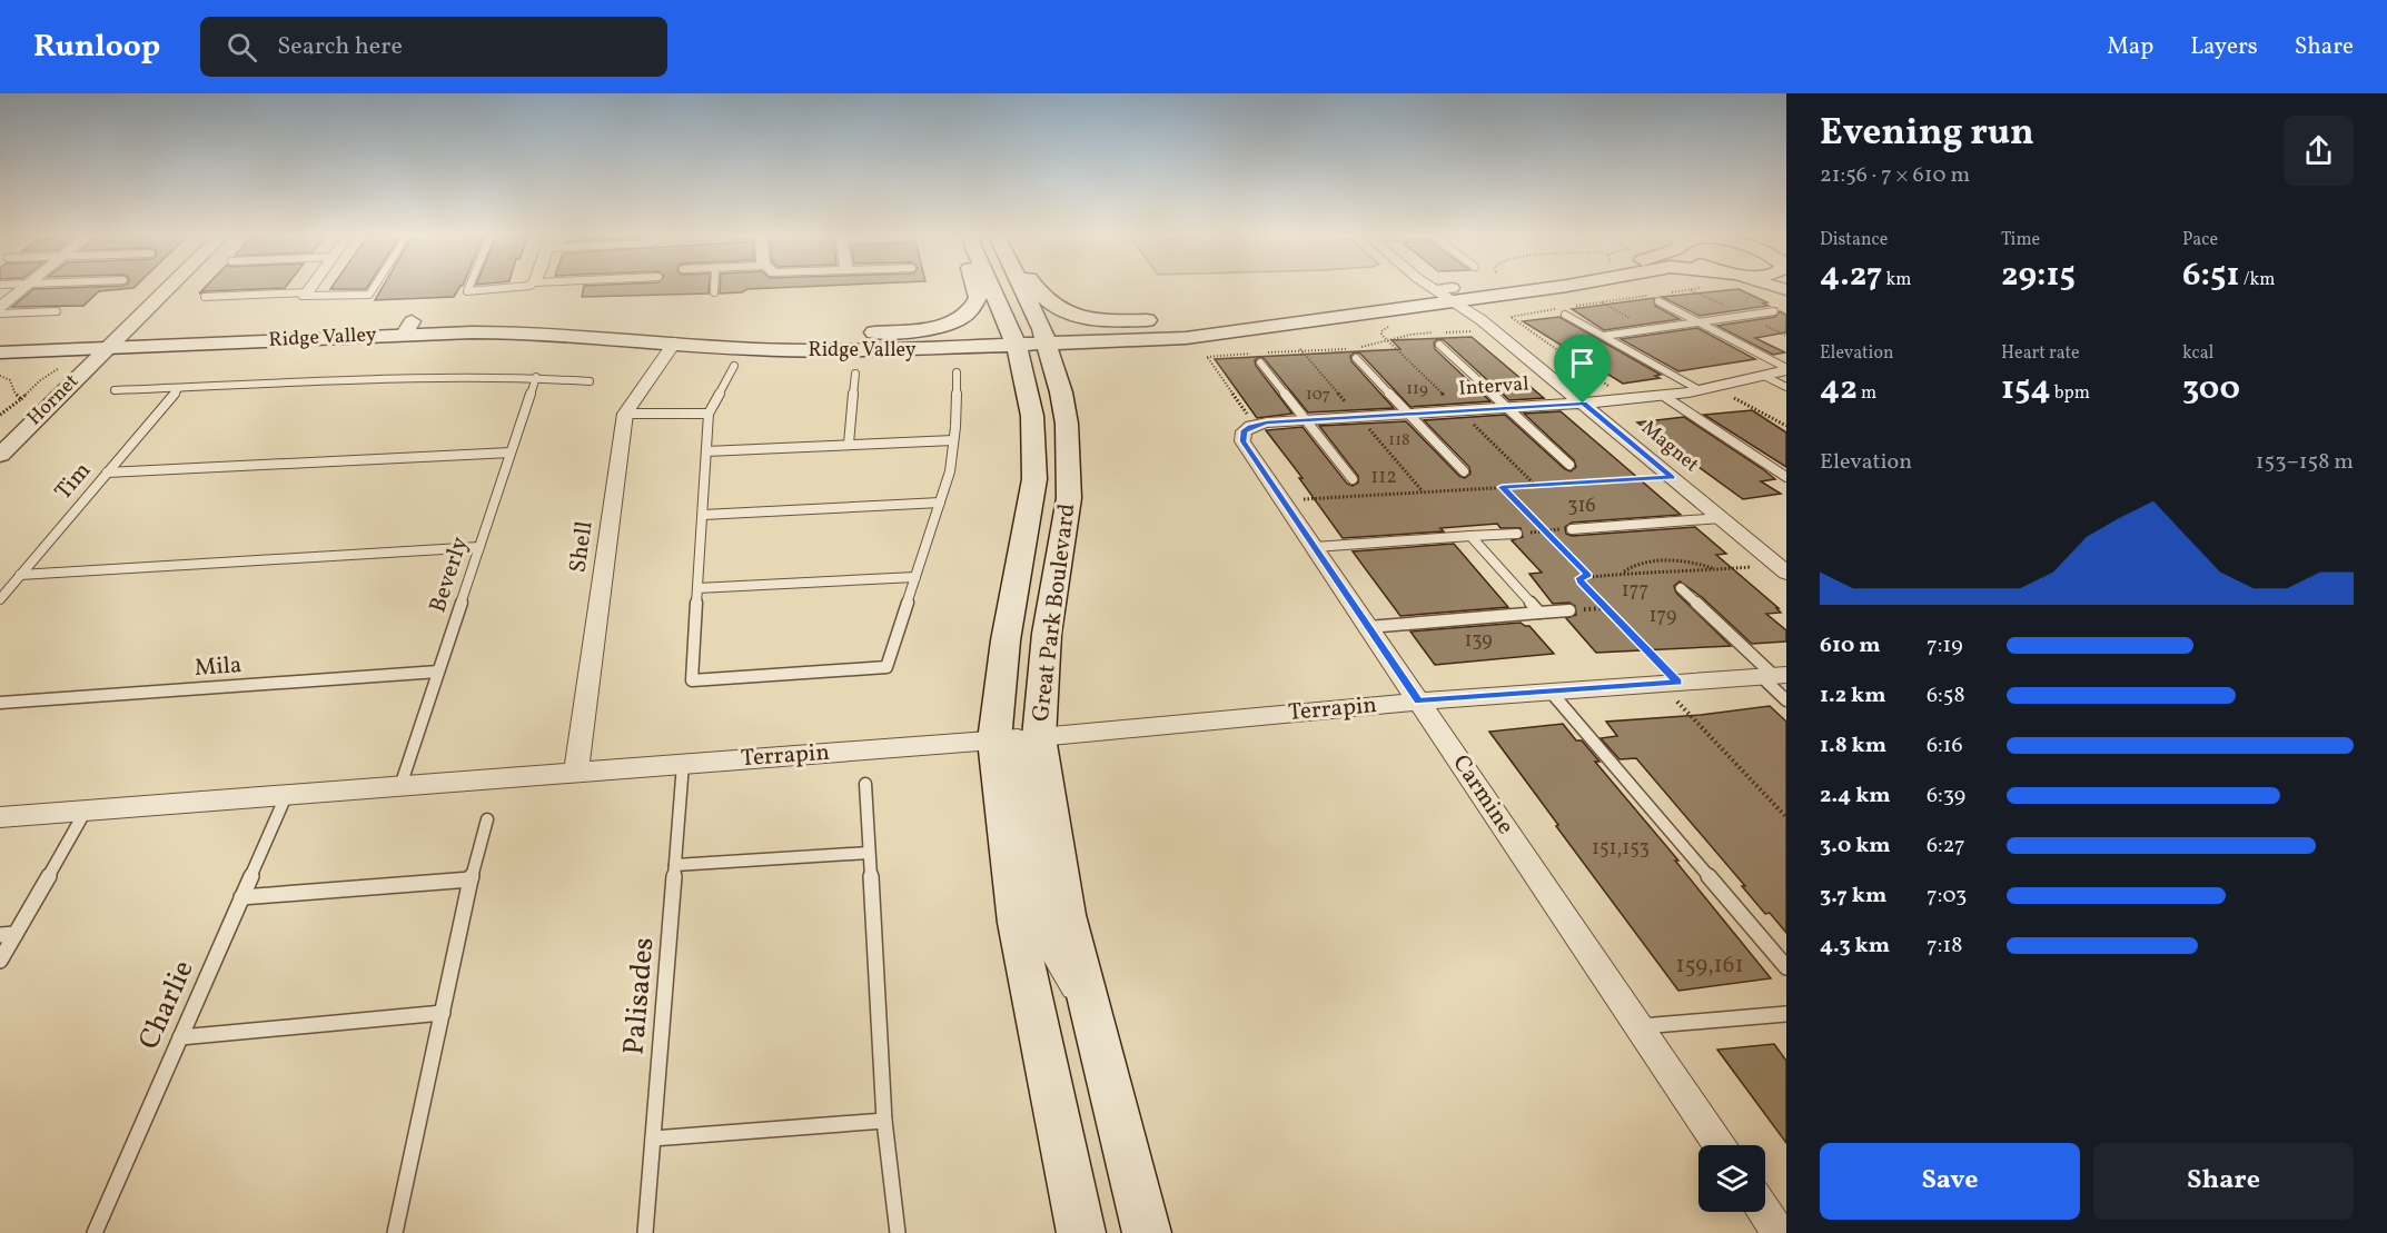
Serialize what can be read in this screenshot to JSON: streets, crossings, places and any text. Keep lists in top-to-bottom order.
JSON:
{
  "streets": {
    "main road": ["Ridge Valley", "Great Park Boulevard"],
    "street": [
      "Interval",
      "Hornet",
      "Magnet",
      "Shell",
      "Terrapin",
      "Carmine"
    ],
    "lane": [
      "Tim",
      "Beverly",
      "Mila",
      "Palisades",
      "Charlie"
    ]
  },
  "crossings": [
    ["Ridge Valley", "Hornet"],
    ["Ridge Valley", "Magnet"],
    ["Ridge Valley", "Shell"],
    ["Ridge Valley", "Great Park Boulevard"],
    ["Interval", "Magnet"],
    ["Interval", "Carmine"],
    ["Shell", "Terrapin"],
    ["Beverly", "Mila"],
    ["Beverly", "Terrapin"],
    ["Great Park Boulevard", "Terrapin"],
    ["Terrapin", "Carmine"],
    ["Terrapin", "Palisades"],
    ["Terrapin", "Charlie"]
  ],
  "house_numbers": [
    "119",
    "107",
    "118",
    "112",
    "316",
    "177",
    "179",
    "139",
    "151,153",
    "159,161"
  ],
  "page": {
    "header": "Runloop",
    "search": "Search here",
    "nav": ["Map", "Layers", "Share"],
    "heading": ["Evening run", "21:56 · 7 × 610 m"],
    "stats": [
      ["Distance", "4.27 km"],
      ["Time", "29:15"],
      ["Pace", "6:51 /km"],
      ["Elevation", "42 m"],
      ["Heart rate", "154 bpm"],
      ["kcal", "300"]
    ],
    "chart": ["Elevation", "153–158 m"],
    "list": [
      {
        "name": "610 m",
        "note": "7:19"
      },
      {
        "name": "1.2 km",
        "note": "6:58"
      },
      {
        "name": "1.8 km",
        "note": "6:16"
      },
      {
        "name": "2.4 km",
        "note": "6:39"
      },
      {
        "name": "3.0 km",
        "note": "6:27"
      },
      {
        "name": "3.7 km",
        "note": "7:03"
      },
      {
        "name": "4.3 km",
        "note": "7:18"
      }
    ],
    "buttons": ["Save", "Share"]
  }
}
